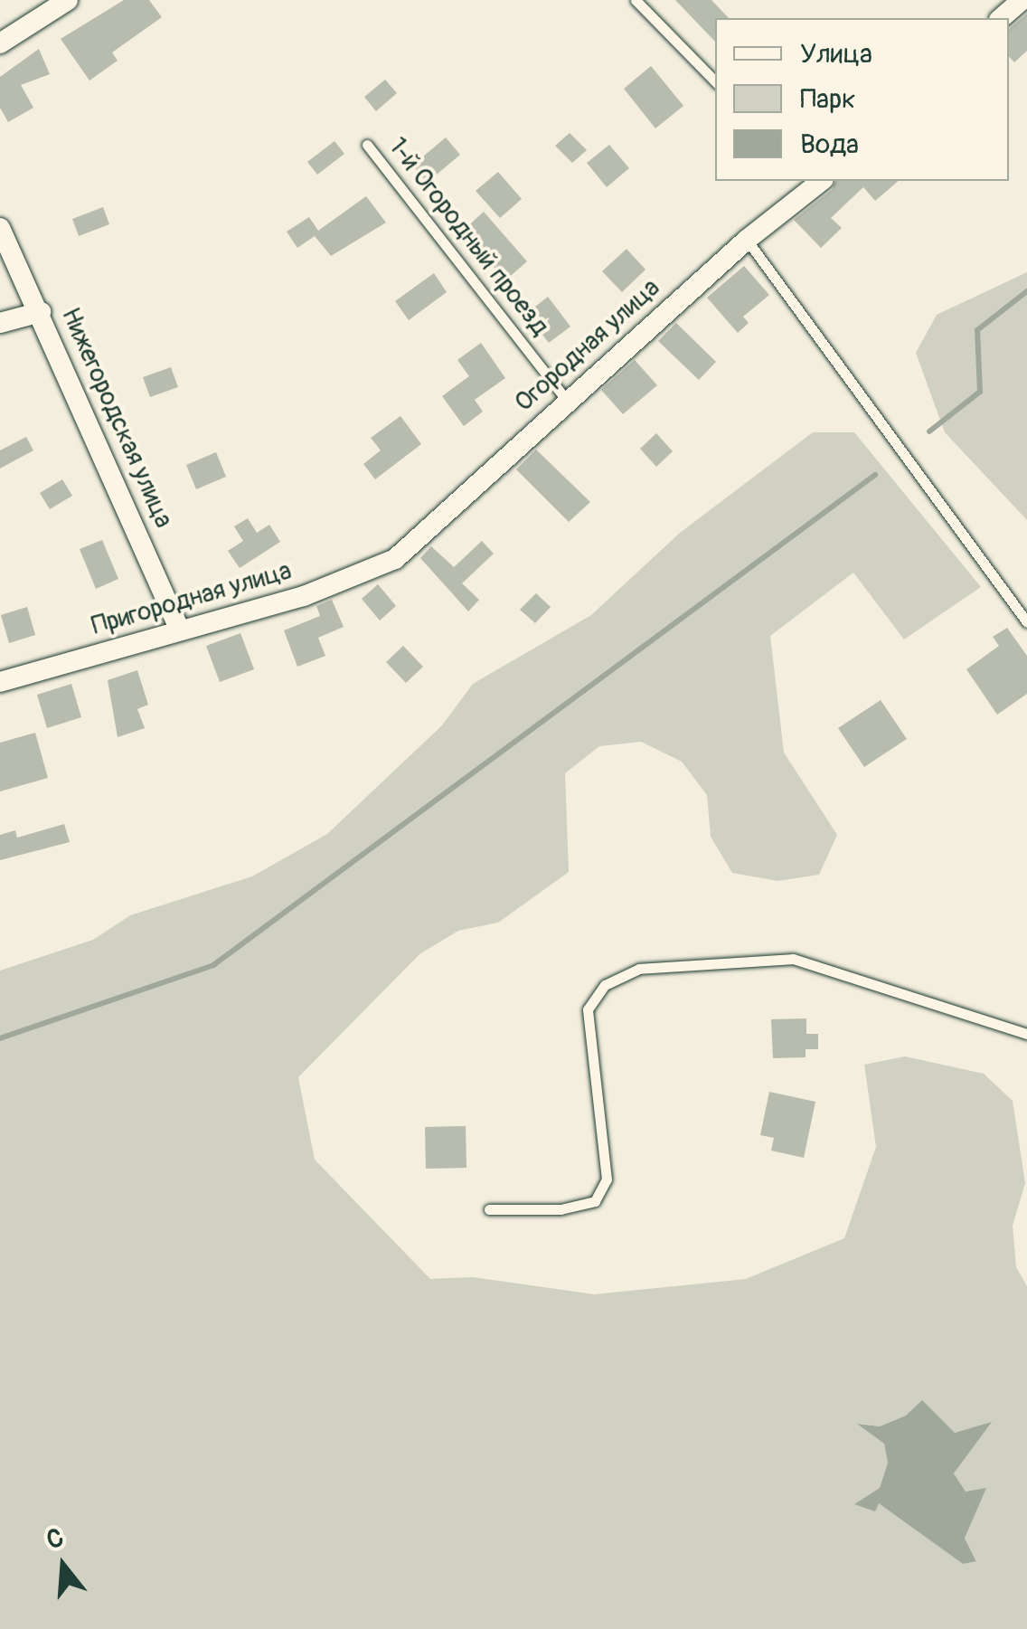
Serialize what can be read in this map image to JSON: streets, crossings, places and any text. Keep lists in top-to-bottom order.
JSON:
{
  "streets": {
    "street": ["Огородная улица", "Нижегородская улица", "Пригородная улица"],
    "lane": ["1-й Огородный проезд"]
  },
  "crossings": [
    ["1-й Огородный проезд", "Огородная улица"],
    ["Огородная улица", "Пригородная улица"],
    ["Нижегородская улица", "Пригородная улица"]
  ],
  "legend": ["Улица", "Парк", "Вода"],
  "north": "top"
}
